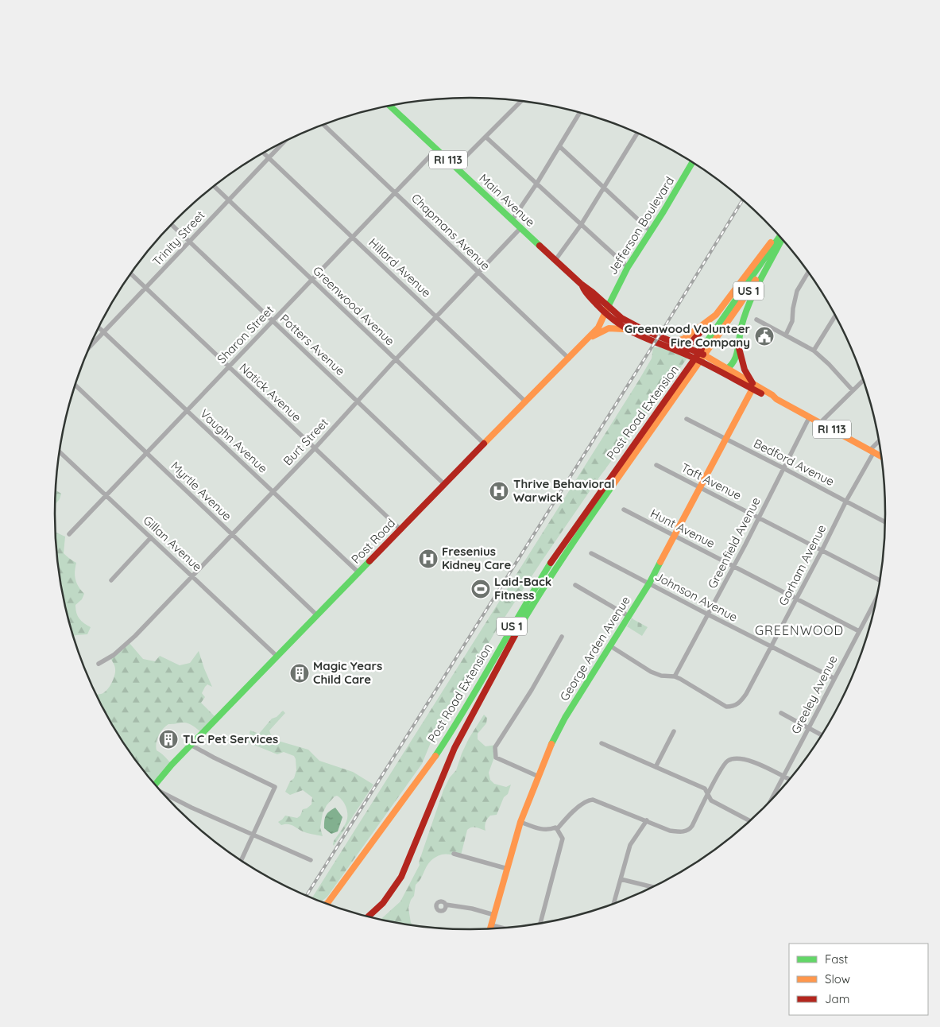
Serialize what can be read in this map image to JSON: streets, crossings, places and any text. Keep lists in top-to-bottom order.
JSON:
{
  "streets": {
    "main road": [
      "RI 113",
      "Main Avenue",
      "Jefferson Boulevard",
      "US 1",
      "Post Road Extension",
      "Post Road",
      "George Arden Avenue"
    ],
    "street": [
      "Chapmans Avenue",
      "Trinity Street",
      "Hillard Avenue",
      "Greenwood Avenue",
      "Sharon Street",
      "Potters Avenue",
      "Natick Avenue",
      "Vaughn Avenue",
      "Burt Street",
      "Bedford Avenue",
      "Taft Avenue",
      "Myrtle Avenue",
      "Hunt Avenue",
      "Greenfield Avenue",
      "Gillan Avenue",
      "Gorham Avenue",
      "Johnson Avenue",
      "Greeley Avenue"
    ]
  },
  "crossings": [
    ["Main Avenue", "Jefferson Boulevard"],
    ["Main Avenue", "Sharon Street"],
    ["Main Avenue", "Burt Street"],
    ["Main Avenue", "Post Road"],
    ["Main Avenue", "Greenfield Avenue"],
    ["Main Avenue", "Gorham Avenue"],
    ["Main Avenue", "George Arden Avenue"],
    ["Jefferson Boulevard", "Post Road"],
    ["Chapmans Avenue", "Sharon Street"],
    ["Chapmans Avenue", "Burt Street"],
    ["Chapmans Avenue", "Post Road"],
    ["Trinity Street", "Hillard Avenue"],
    ["Trinity Street", "Greenwood Avenue"],
    ["Trinity Street", "Potters Avenue"],
    ["Trinity Street", "Natick Avenue"],
    ["Trinity Street", "Vaughn Avenue"],
    ["Hillard Avenue", "Sharon Street"],
    ["Hillard Avenue", "Burt Street"],
    ["Hillard Avenue", "Post Road"],
    ["US 1", "Post Road Extension"],
    ["Greenwood Avenue", "Sharon Street"],
    ["Greenwood Avenue", "Burt Street"],
    ["Greenwood Avenue", "Post Road"],
    ["Sharon Street", "Potters Avenue"],
    ["Sharon Street", "Natick Avenue"],
    ["Sharon Street", "Vaughn Avenue"],
    ["Sharon Street", "Myrtle Avenue"],
    ["Sharon Street", "Gillan Avenue"],
    ["Potters Avenue", "Burt Street"],
    ["Potters Avenue", "Post Road"],
    ["Natick Avenue", "Burt Street"],
    ["Natick Avenue", "Post Road"],
    ["Vaughn Avenue", "Burt Street"],
    ["Vaughn Avenue", "Post Road"],
    ["Burt Street", "Myrtle Avenue"],
    ["Burt Street", "Gillan Avenue"],
    ["Bedford Avenue", "Greenfield Avenue"],
    ["Bedford Avenue", "Gorham Avenue"],
    ["Bedford Avenue", "George Arden Avenue"],
    ["Taft Avenue", "Greenfield Avenue"],
    ["Taft Avenue", "Gorham Avenue"],
    ["Taft Avenue", "George Arden Avenue"],
    ["Myrtle Avenue", "Post Road"],
    ["Hunt Avenue", "Greenfield Avenue"],
    ["Hunt Avenue", "Gorham Avenue"],
    ["Hunt Avenue", "George Arden Avenue"],
    ["Hunt Avenue", "Greeley Avenue"],
    ["Post Road", "Gillan Avenue"],
    ["Greenfield Avenue", "Gorham Avenue"],
    ["Greenfield Avenue", "Johnson Avenue"],
    ["Gorham Avenue", "Johnson Avenue"],
    ["Gorham Avenue", "George Arden Avenue"],
    ["Johnson Avenue", "George Arden Avenue"],
    ["Johnson Avenue", "Greeley Avenue"]
  ],
  "districts": ["GREENWOOD"],
  "places": {
    "public building": ["Greenwood Volunteer Fire Company"],
    "hospital": ["Thrive Behavioral Warwick", "Fresenius Kidney Care"],
    "sports": ["Laid-Back Fitness"],
    "building": ["Magic Years Child Care", "TLC Pet Services"]
  },
  "legend": ["Fast", "Slow", "Jam"]
}
